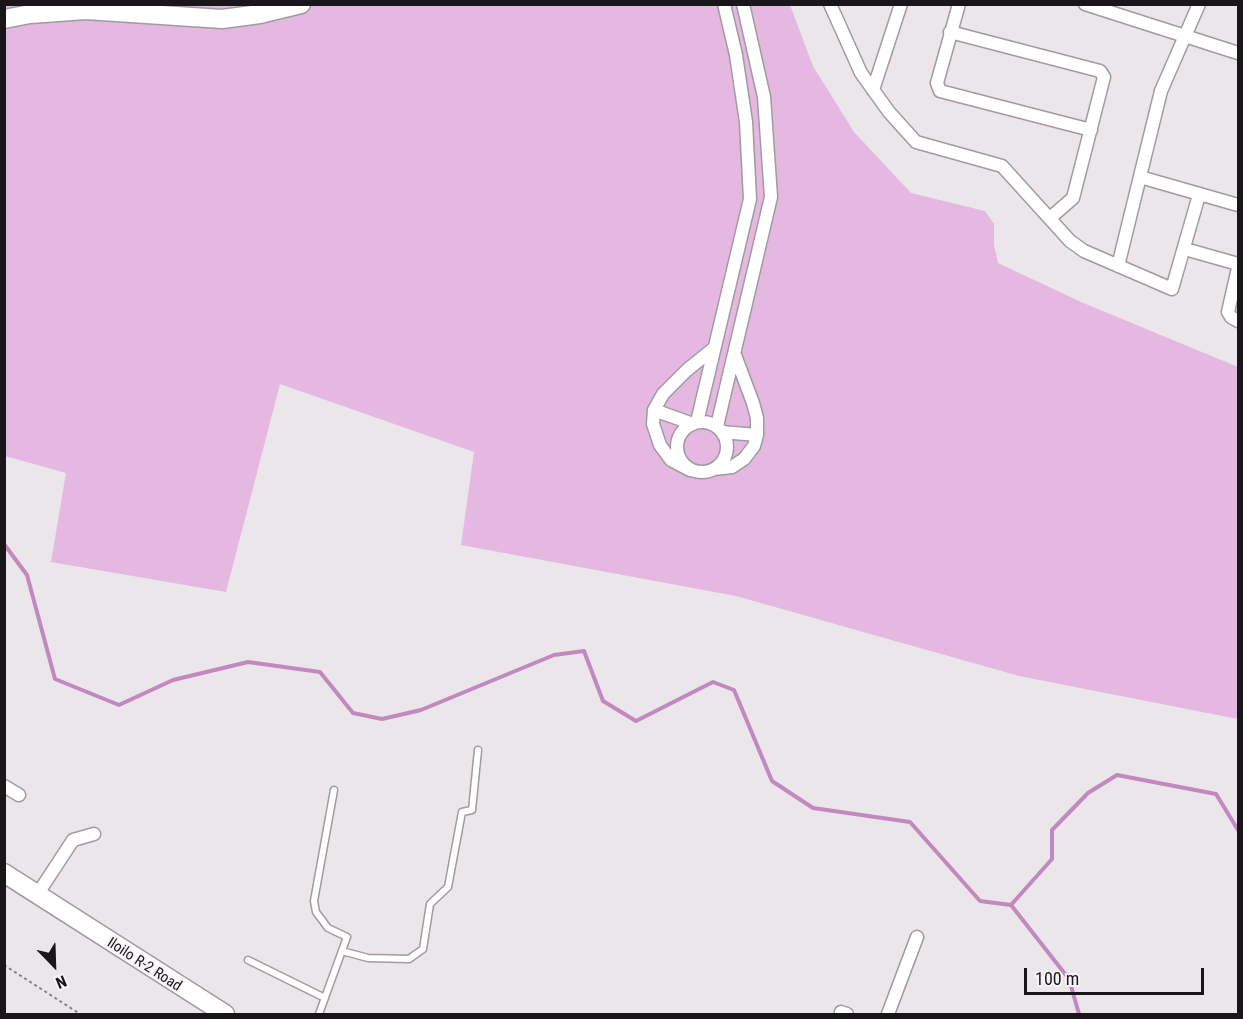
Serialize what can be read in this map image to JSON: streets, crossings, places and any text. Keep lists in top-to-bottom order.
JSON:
{
  "streets": {
    "street": ["Iloilo R-2 Road"]
  },
  "scale_bar": "100 m",
  "north": "bottom right"
}
